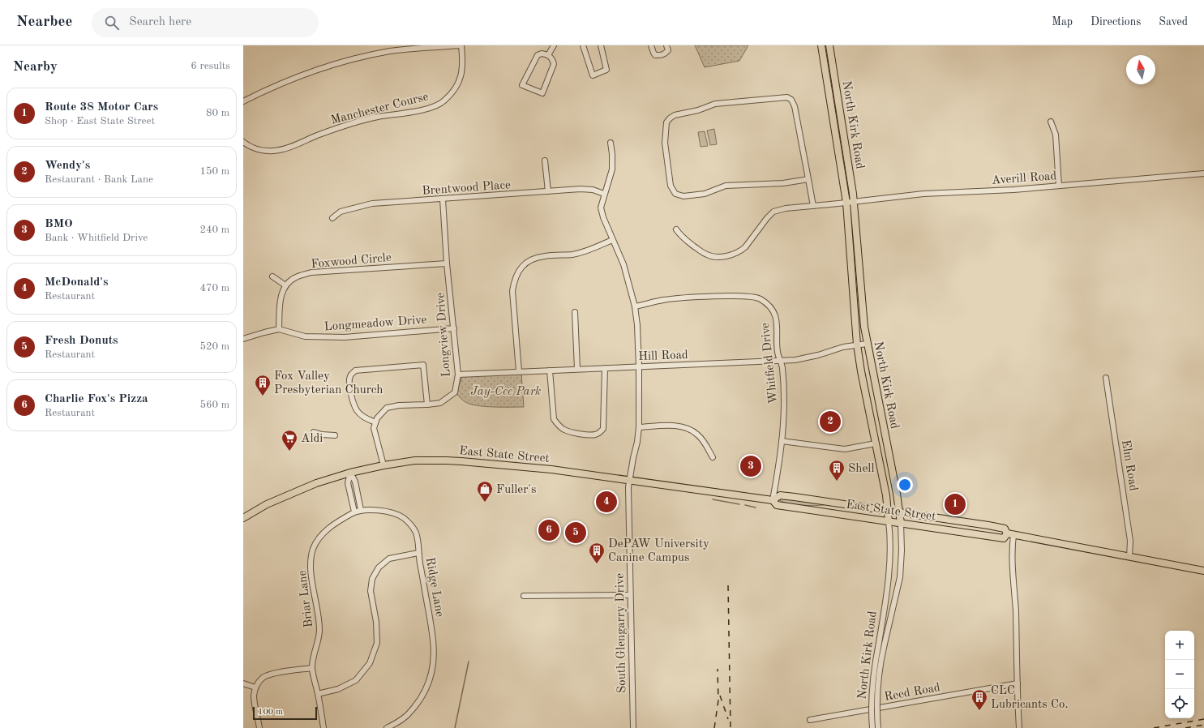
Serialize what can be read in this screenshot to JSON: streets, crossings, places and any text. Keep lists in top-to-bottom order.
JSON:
{
  "streets": {
    "main road": ["North Kirk Road", "East State Street"],
    "street": [
      "Manchester Course",
      "Averill Road",
      "Brentwood Place",
      "Foxwood Circle",
      "Longmeadow Drive",
      "Longview Drive",
      "Hill Road",
      "Whitfield Drive",
      "Elm Road",
      "Ridge Lane",
      "Briar Lane",
      "South Glengarry Drive",
      "Reed Road"
    ]
  },
  "crossings": [
    ["North Kirk Road", "Averill Road"],
    ["North Kirk Road", "Hill Road"],
    ["North Kirk Road", "East State Street"],
    ["Brentwood Place", "Longview Drive"],
    ["Brentwood Place", "South Glengarry Drive"],
    ["Foxwood Circle", "Longview Drive"],
    ["Longmeadow Drive", "Longview Drive"],
    ["Longview Drive", "Hill Road"],
    ["Hill Road", "Whitfield Drive"],
    ["Hill Road", "South Glengarry Drive"],
    ["Whitfield Drive", "East State Street"],
    ["Whitfield Drive", "South Glengarry Drive"],
    ["East State Street", "Elm Road"],
    ["East State Street", "South Glengarry Drive"],
    ["Ridge Lane", "Briar Lane"]
  ],
  "parks": ["Jay-Cee Park"],
  "places": {
    "building": [
      "Fox Valley Presbyterian Church",
      "Shell",
      "DePAW University Canine Campus",
      "CLC Lubricants Co."
    ],
    "supermarket": ["Aldi"],
    "shop": ["Fuller's"]
  },
  "scale_bar": "100 m",
  "north": "top",
  "page": {
    "header": "Nearbee",
    "search": "Search here",
    "nav": ["Map", "Directions", "Saved"],
    "heading": ["Nearby", "6 results"],
    "list": [
      {
        "mark": "1",
        "name": "Route 38 Motor Cars",
        "note": "Shop · East State Street",
        "value": "80 m"
      },
      {
        "mark": "2",
        "name": "Wendy's",
        "note": "Restaurant · Bank Lane",
        "value": "150 m"
      },
      {
        "mark": "3",
        "name": "BMO",
        "note": "Bank · Whitfield Drive",
        "value": "240 m"
      },
      {
        "mark": "4",
        "name": "McDonald's",
        "note": "Restaurant",
        "value": "470 m"
      },
      {
        "mark": "5",
        "name": "Fresh Donuts",
        "note": "Restaurant",
        "value": "520 m"
      },
      {
        "mark": "6",
        "name": "Charlie Fox's Pizza",
        "note": "Restaurant",
        "value": "560 m"
      }
    ],
    "pins": [
      "2",
      "3",
      "4",
      "1",
      "6",
      "5"
    ],
    "map_buttons": ["+", "−"],
    "scale": "100 m"
  }
}
